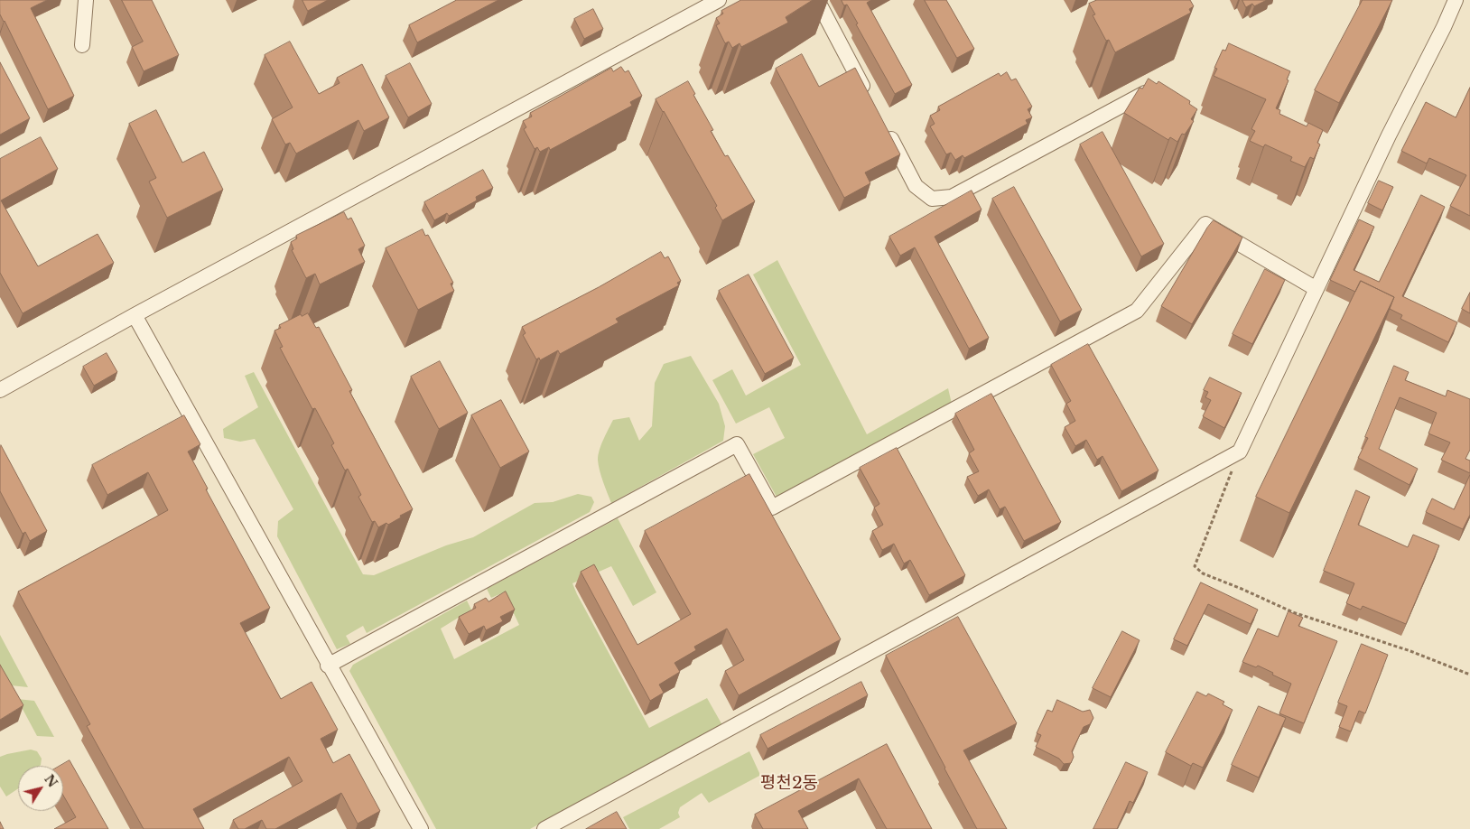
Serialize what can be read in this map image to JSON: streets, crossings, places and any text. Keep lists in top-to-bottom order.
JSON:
{
  "districts": ["평천2동"],
  "north": "top right"
}
